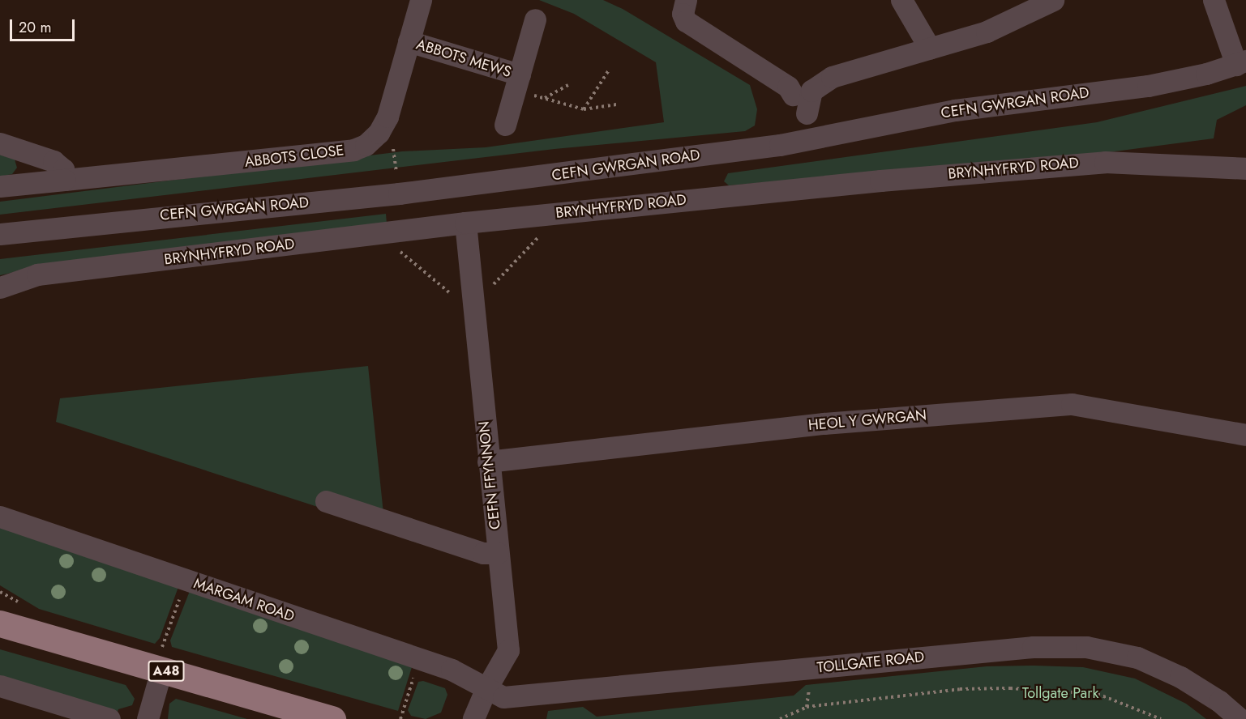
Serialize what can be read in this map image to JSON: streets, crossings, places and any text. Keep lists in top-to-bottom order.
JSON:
{
  "streets": {
    "main road": ["A48"],
    "street": [
      "ABBOTS MEWS",
      "CEFN GWRGAN ROAD",
      "ABBOTS CLOSE",
      "BRYNHYFRYD ROAD",
      "HEOL Y GWRGAN",
      "CEFN FFYNNON",
      "MARGAM ROAD",
      "TOLLGATE ROAD"
    ]
  },
  "crossings": [
    ["ABBOTS MEWS", "ABBOTS CLOSE"],
    ["BRYNHYFRYD ROAD", "CEFN FFYNNON"],
    ["HEOL Y GWRGAN", "CEFN FFYNNON"],
    ["CEFN FFYNNON", "MARGAM ROAD"],
    ["CEFN FFYNNON", "TOLLGATE ROAD"],
    ["MARGAM ROAD", "TOLLGATE ROAD"]
  ],
  "parks": ["Tollgate Park"],
  "scale_bar": "20 m"
}
